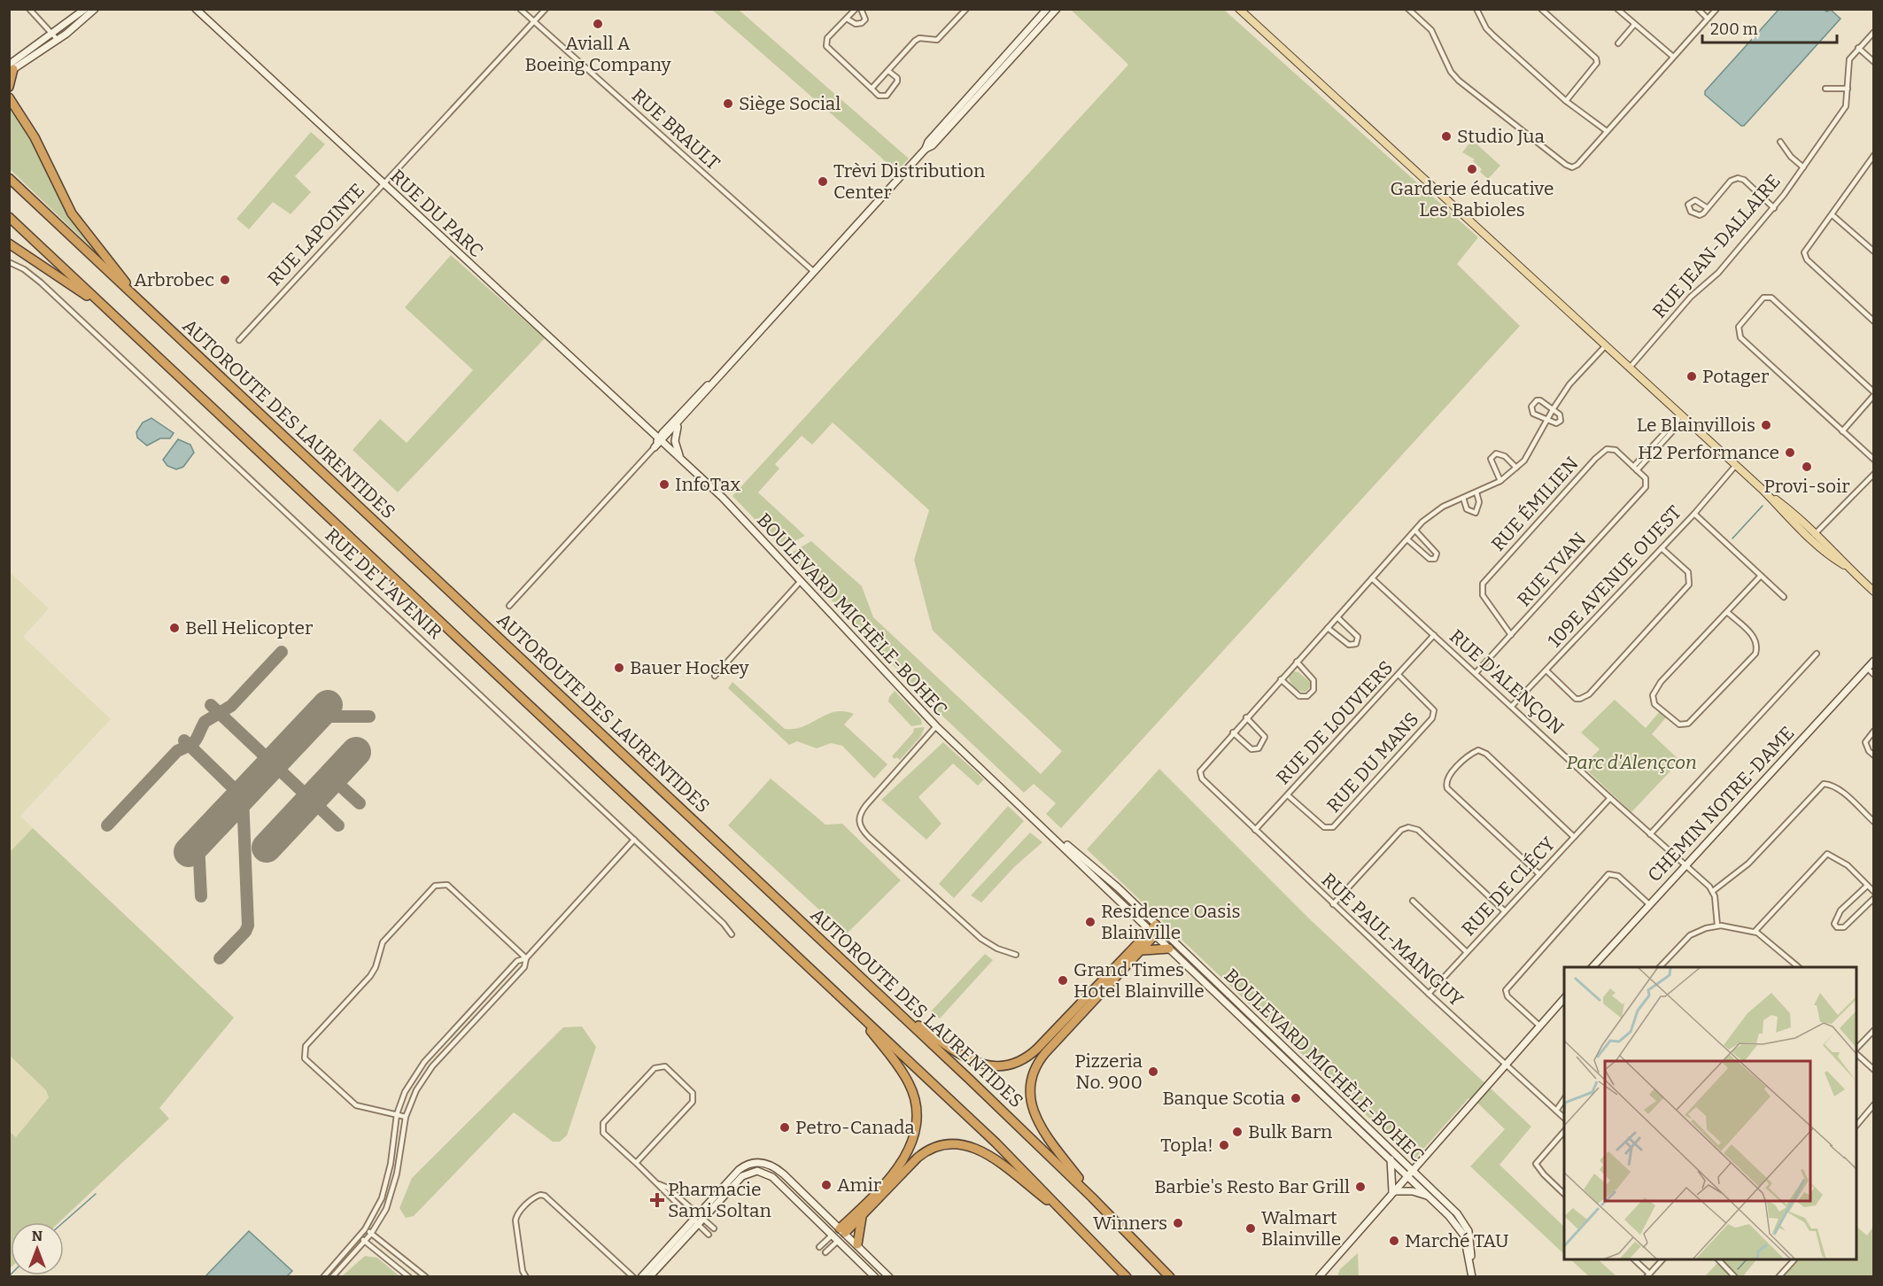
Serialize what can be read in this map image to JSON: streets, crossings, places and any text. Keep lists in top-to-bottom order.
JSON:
{
  "streets": {
    "highway": ["AUTOROUTE DES LAURENTIDES"],
    "street": [
      "RUE BRAULT",
      "RUE DU PARC",
      "RUE LAPOINTE",
      "RUE JEAN-DALLAIRE",
      "RUE ÉMILIEN",
      "RUE YVAN",
      "109E AVENUE OUEST",
      "RUE DE L'AVENIR",
      "BOULEVARD MICHÈLE-BOHEC",
      "RUE D'ALENÇON",
      "RUE DE LOUVIERS",
      "RUE DU MANS",
      "CHEMIN NOTRE-DAME",
      "RUE DE CLÉCY",
      "RUE PAUL-MAINGUY"
    ]
  },
  "crossings": [
    ["RUE BRAULT", "RUE LAPOINTE"],
    ["RUE DU PARC", "RUE LAPOINTE"],
    ["RUE DU PARC", "BOULEVARD MICHÈLE-BOHEC"],
    ["RUE ÉMILIEN", "RUE YVAN"],
    ["RUE YVAN", "RUE D'ALENÇON"],
    ["109E AVENUE OUEST", "RUE D'ALENÇON"],
    ["RUE D'ALENÇON", "RUE DE LOUVIERS"],
    ["RUE D'ALENÇON", "CHEMIN NOTRE-DAME"],
    ["RUE D'ALENÇON", "RUE DE CLÉCY"],
    ["RUE DE LOUVIERS", "RUE DU MANS"],
    ["RUE DE LOUVIERS", "RUE PAUL-MAINGUY"],
    ["RUE DE CLÉCY", "RUE PAUL-MAINGUY"]
  ],
  "parks": ["Parc d'Alençcon"],
  "places": {
    "other": [
      "Aviall A Boeing Company",
      "Siège Social",
      "Studio Jua",
      "Garderie éducative Les Babioles",
      "Trèvi Distribution Center",
      "Arbrobec",
      "Potager",
      "Le Blainvillois",
      "H2 Performance",
      "Provi-soir",
      "InfoTax",
      "Bell Helicopter",
      "Bauer Hockey",
      "Residence Oasis Blainville",
      "Grand Times Hotel Blainville",
      "Pizzeria No. 900",
      "Banque Scotia",
      "Petro-Canada",
      "Bulk Barn",
      "Topla!",
      "Amir",
      "Barbie's Resto Bar Grill",
      "Winners",
      "Walmart Blainville",
      "Marché TAU"
    ],
    "health": ["Pharmacie Sami Soltan"]
  },
  "scale_bar": "200 m",
  "north": "top"
}
